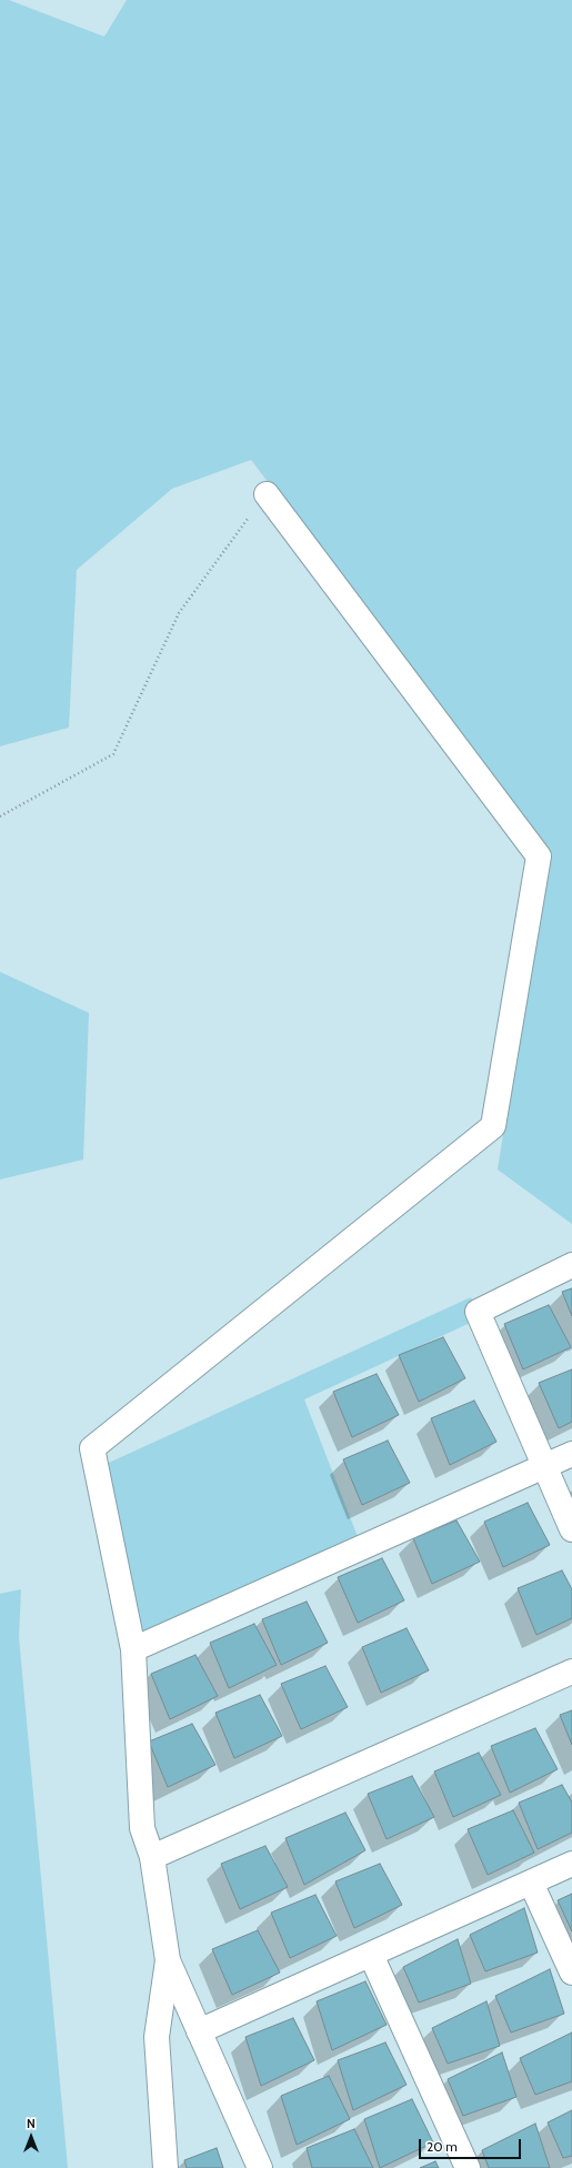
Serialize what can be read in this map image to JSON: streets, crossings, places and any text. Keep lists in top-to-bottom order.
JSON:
{
  "scale_bar": "20 m",
  "north": "top"
}
